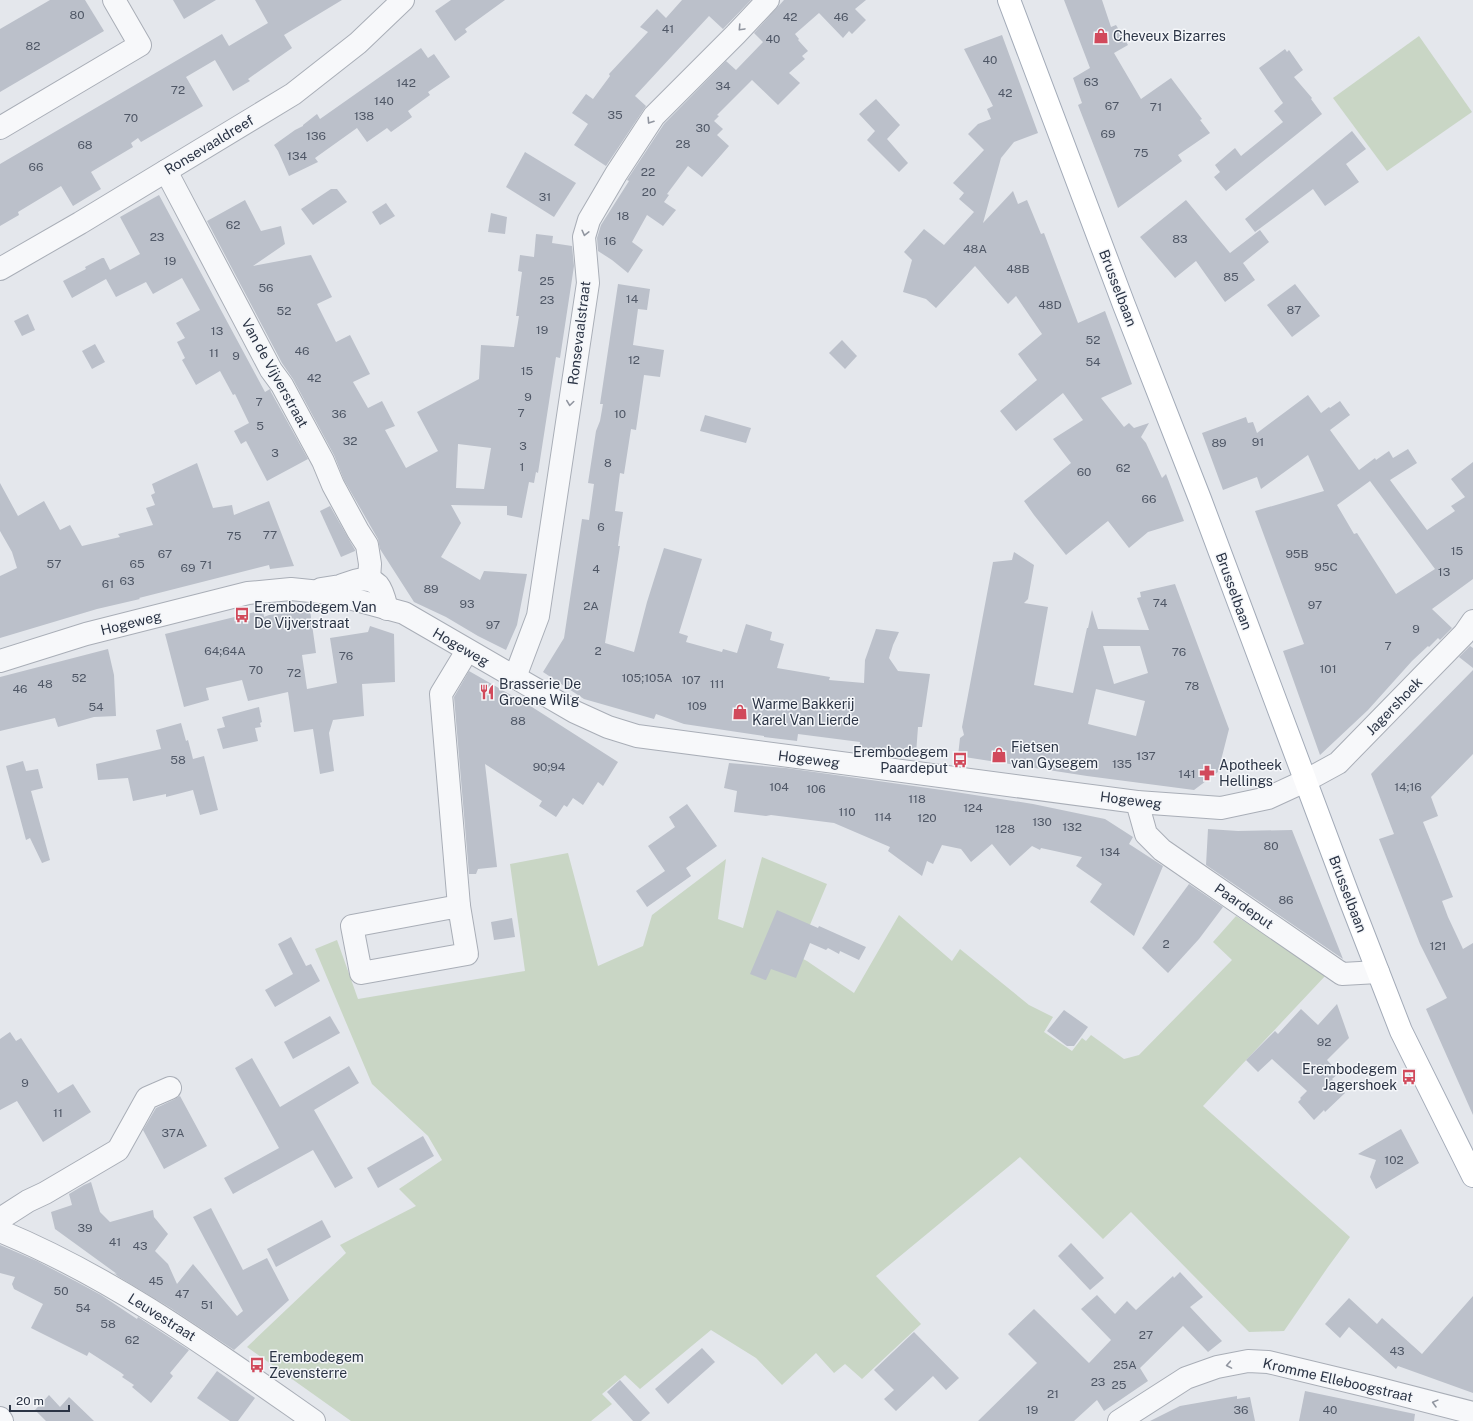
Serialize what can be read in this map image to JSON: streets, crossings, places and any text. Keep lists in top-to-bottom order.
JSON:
{
  "streets": {
    "main road": ["Brusselbaan"],
    "street": [
      "Ronsevaaldreef",
      "Ronsevaalstraat",
      "Van de Vijverstraat",
      "Hogeweg",
      "Jagershoek",
      "Paardeput",
      "Leuvestraat",
      "Kromme Elleboogstraat"
    ]
  },
  "crossings": [
    ["Ronsevaaldreef", "Van de Vijverstraat"],
    ["Brusselbaan", "Hogeweg"],
    ["Brusselbaan", "Jagershoek"],
    ["Brusselbaan", "Paardeput"],
    ["Ronsevaalstraat", "Hogeweg"],
    ["Van de Vijverstraat", "Hogeweg"],
    ["Hogeweg", "Jagershoek"],
    ["Hogeweg", "Paardeput"]
  ],
  "one_way": ["Ronsevaalstraat", "Kromme Elleboogstraat"],
  "places": {
    "shop": ["Cheveux Bizarres", "Warme Bakkerij Karel Van Lierde", "Fietsen van Gysegem"],
    "bus stop": [
      "Erembodegem Van De Vijverstraat",
      "Erembodegem Paardeput",
      "Erembodegem Jagershoek",
      "Erembodegem Zevensterre"
    ],
    "restaurant": ["Brasserie De Groene Wilg"],
    "pharmacy": ["Apotheek Hellings"]
  },
  "house_numbers": [
    "80",
    "42",
    "46",
    "41",
    "40",
    "82",
    "40",
    "63",
    "142",
    "34",
    "72",
    "42",
    "140",
    "67",
    "71",
    "35",
    "138",
    "70",
    "30",
    "69",
    "136",
    "28",
    "68",
    "75",
    "134",
    "66",
    "22",
    "20",
    "31",
    "18",
    "62",
    "23",
    "83",
    "16",
    "48A",
    "19",
    "48B",
    "85",
    "25",
    "56",
    "14",
    "23",
    "48D",
    "87",
    "52",
    "19",
    "13",
    "52",
    "46",
    "11",
    "9",
    "12",
    "54",
    "15",
    "42",
    "9",
    "7",
    "7",
    "36",
    "10",
    "5",
    "32",
    "91",
    "89",
    "3",
    "3",
    "8",
    "1",
    "62",
    "60",
    "66",
    "6",
    "77",
    "75",
    "15",
    "67",
    "95B",
    "57",
    "65",
    "71",
    "95C",
    "69",
    "4",
    "13",
    "63",
    "61",
    "89",
    "74",
    "93",
    "97",
    "2A",
    "97",
    "9",
    "7",
    "64;64A",
    "2",
    "76",
    "76",
    "101",
    "70",
    "72",
    "52",
    "105;105A",
    "107",
    "48",
    "111",
    "78",
    "46",
    "109",
    "54",
    "88",
    "137",
    "58",
    "135",
    "90;94",
    "141",
    "104",
    "14;16",
    "106",
    "118",
    "124",
    "110",
    "114",
    "120",
    "130",
    "132",
    "128",
    "80",
    "134",
    "86",
    "2",
    "121",
    "92",
    "9",
    "11",
    "37A",
    "102",
    "39",
    "41",
    "43",
    "45",
    "50",
    "47",
    "51",
    "54",
    "58",
    "27",
    "62",
    "43",
    "25A",
    "23",
    "25",
    "21",
    "19",
    "36",
    "40"
  ],
  "scale_bar": "20 m"
}
